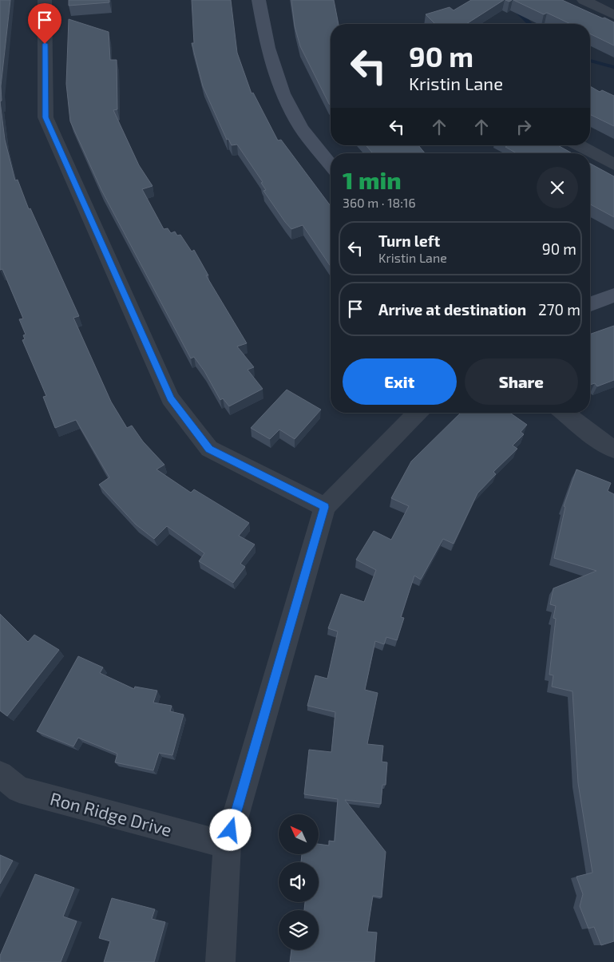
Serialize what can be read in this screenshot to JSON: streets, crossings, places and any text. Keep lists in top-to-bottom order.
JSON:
{
  "streets": {
    "street": ["Ron Ridge Drive"]
  },
  "north": "top left",
  "page": {
    "turn": ["90 m", "Kristin Lane"],
    "heading": ["1 min", "360 m · 18:16"],
    "list": [
      {
        "name": "Turn left",
        "note": "Kristin Lane",
        "value": "90 m"
      },
      {
        "name": "Arrive at destination",
        "value": "270 m"
      }
    ],
    "buttons": ["Exit", "Share"]
  }
}
